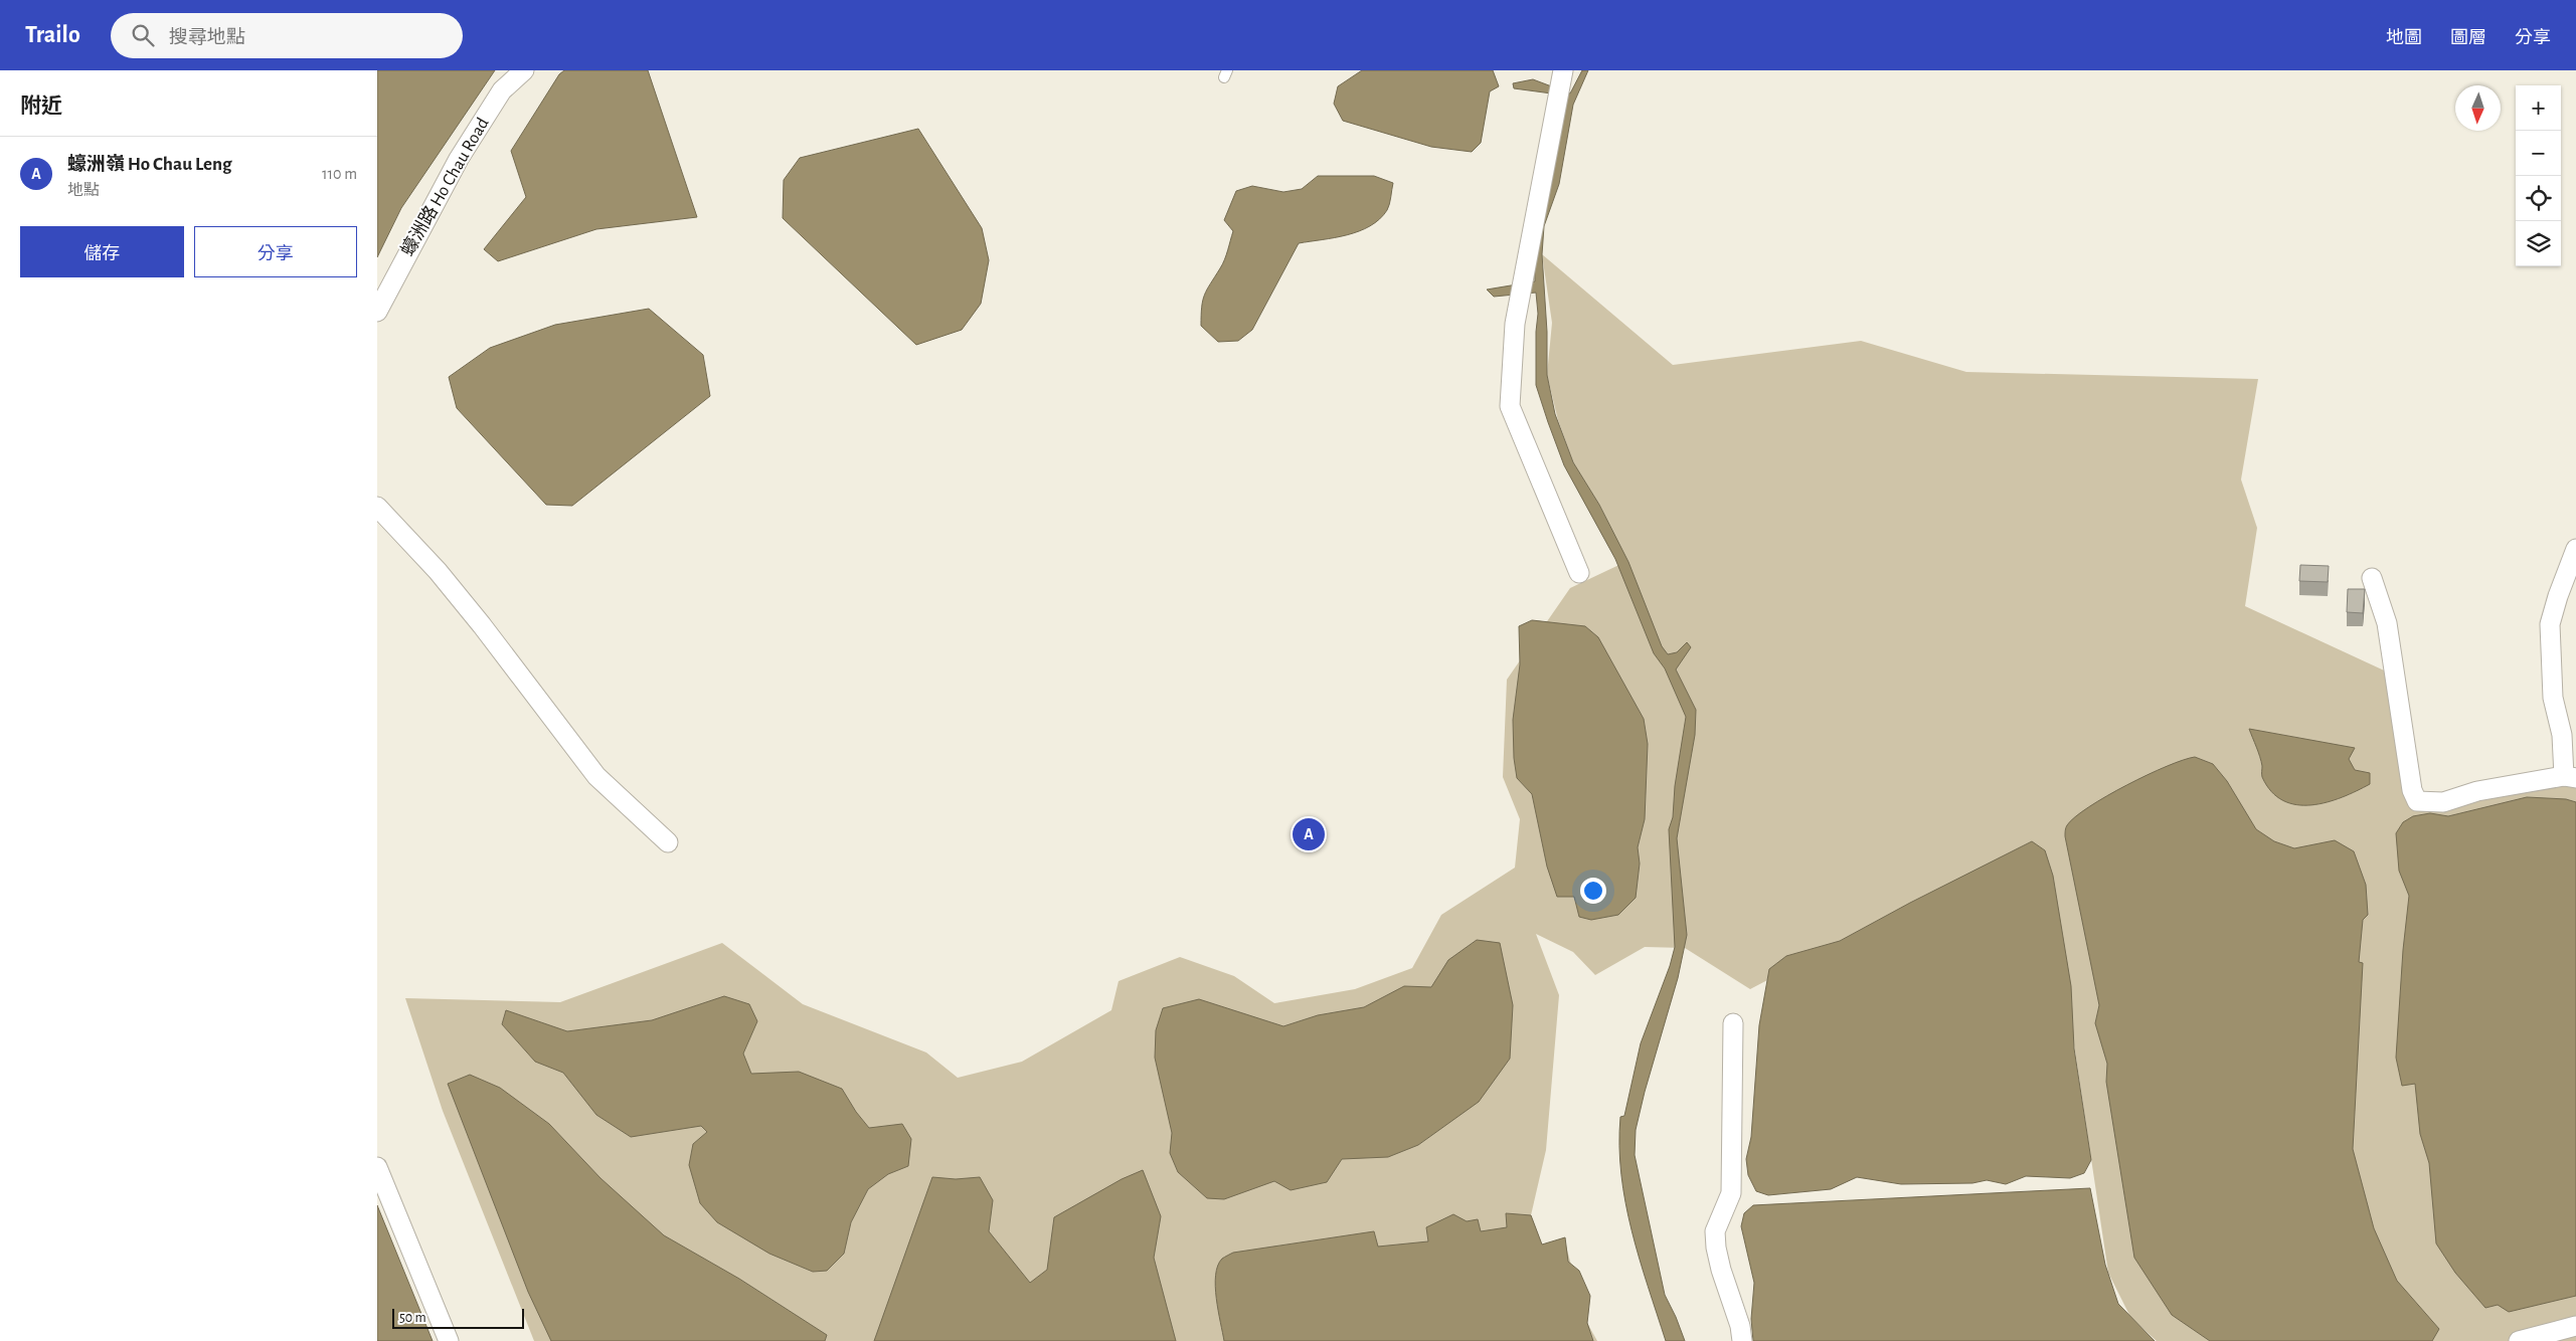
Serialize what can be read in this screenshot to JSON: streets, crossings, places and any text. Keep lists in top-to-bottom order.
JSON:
{
  "streets": {
    "street": ["蠔洲路 Ho Chau Road"]
  },
  "scale_bar": "50 m",
  "north": "bottom",
  "page": {
    "header": "Trailo",
    "search": "搜尋地點",
    "nav": ["地圖", "圖層", "分享"],
    "heading": "附近",
    "map_buttons": ["+", "−"],
    "list": [
      {
        "mark": "A",
        "name": "蠔洲嶺 Ho Chau Leng",
        "note": "地點",
        "value": "110 m"
      }
    ],
    "buttons": ["儲存", "分享"],
    "pins": "A",
    "scale": "50 m"
  }
}
